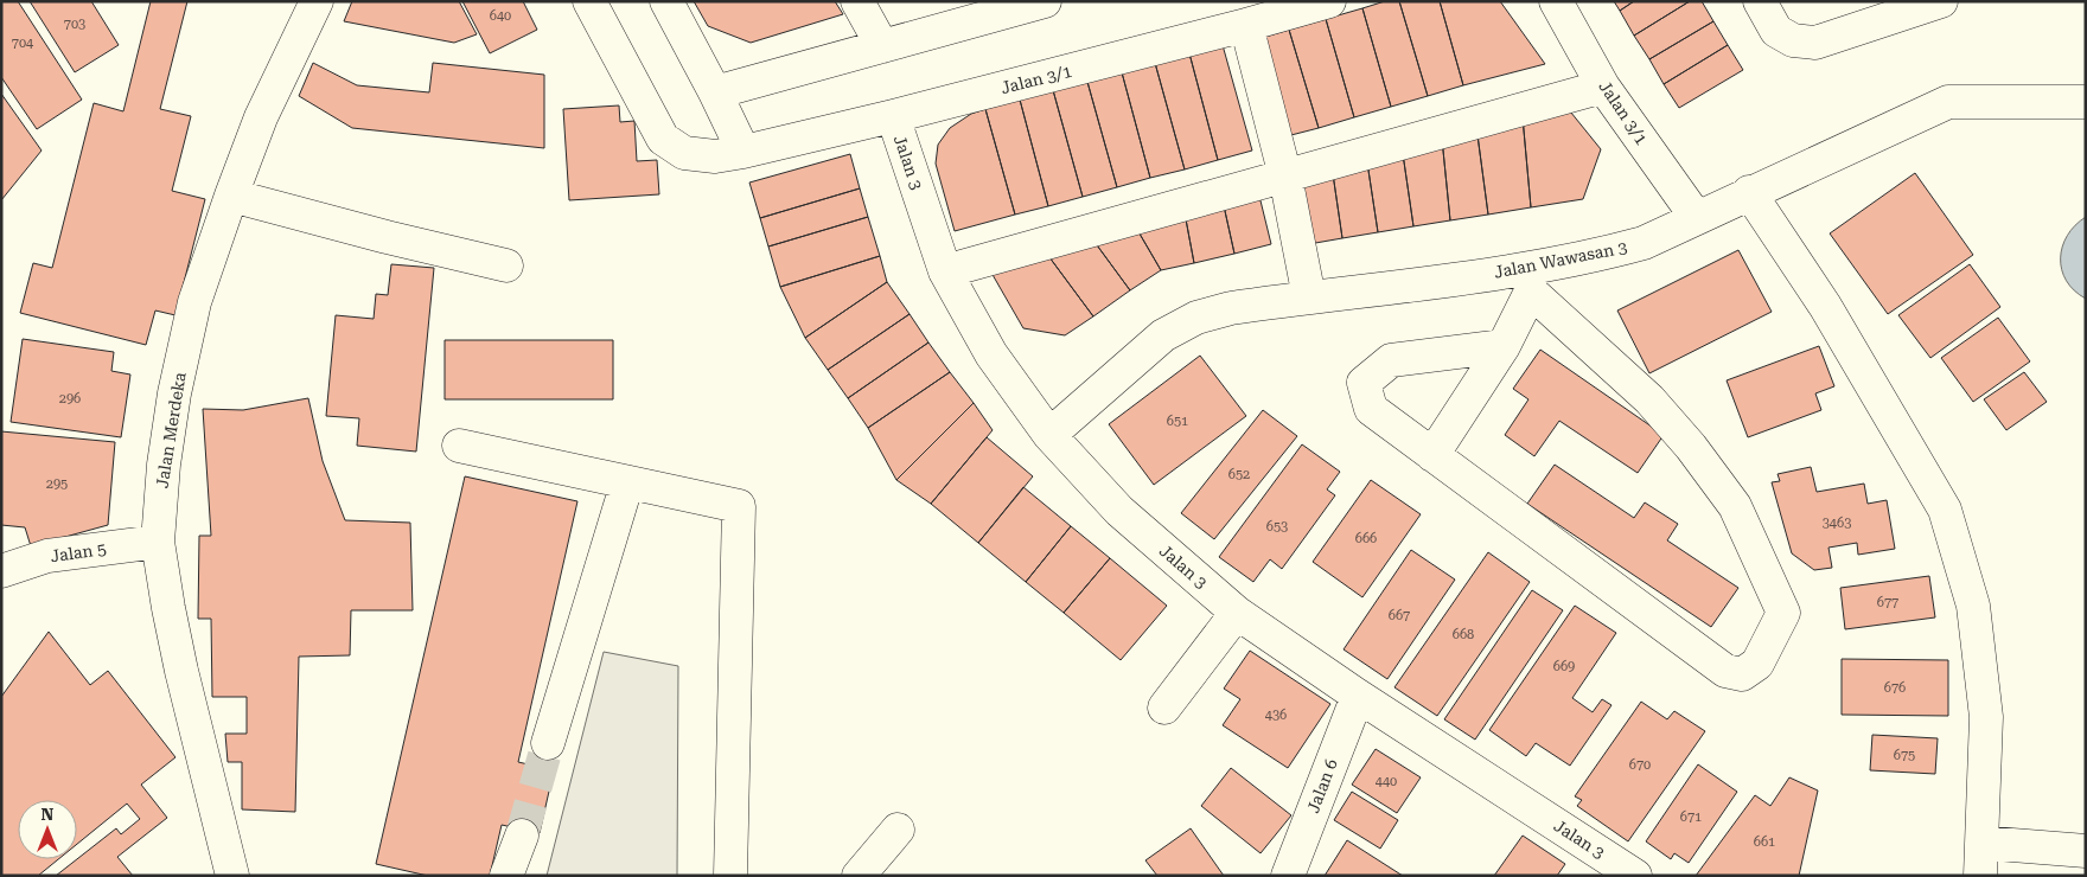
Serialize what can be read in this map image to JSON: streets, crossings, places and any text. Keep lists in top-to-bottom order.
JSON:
{
  "streets": {
    "street": [
      "Jalan 3/1",
      "Jalan 3",
      "Jalan Wawasan 3",
      "Jalan Merdeka",
      "Jalan 5",
      "Jalan 6"
    ]
  },
  "crossings": [
    ["Jalan 3/1", "Jalan 3"],
    ["Jalan 3/1", "Jalan Wawasan 3"],
    ["Jalan 3", "Jalan Wawasan 3"],
    ["Jalan 3", "Jalan 6"],
    ["Jalan Merdeka", "Jalan 5"]
  ],
  "house_numbers": [
    "640",
    "703",
    "704",
    "296",
    "651",
    "652",
    "295",
    "3463",
    "653",
    "666",
    "677",
    "667",
    "668",
    "669",
    "676",
    "436",
    "675",
    "670",
    "440",
    "671",
    "661"
  ],
  "north": "top"
}
